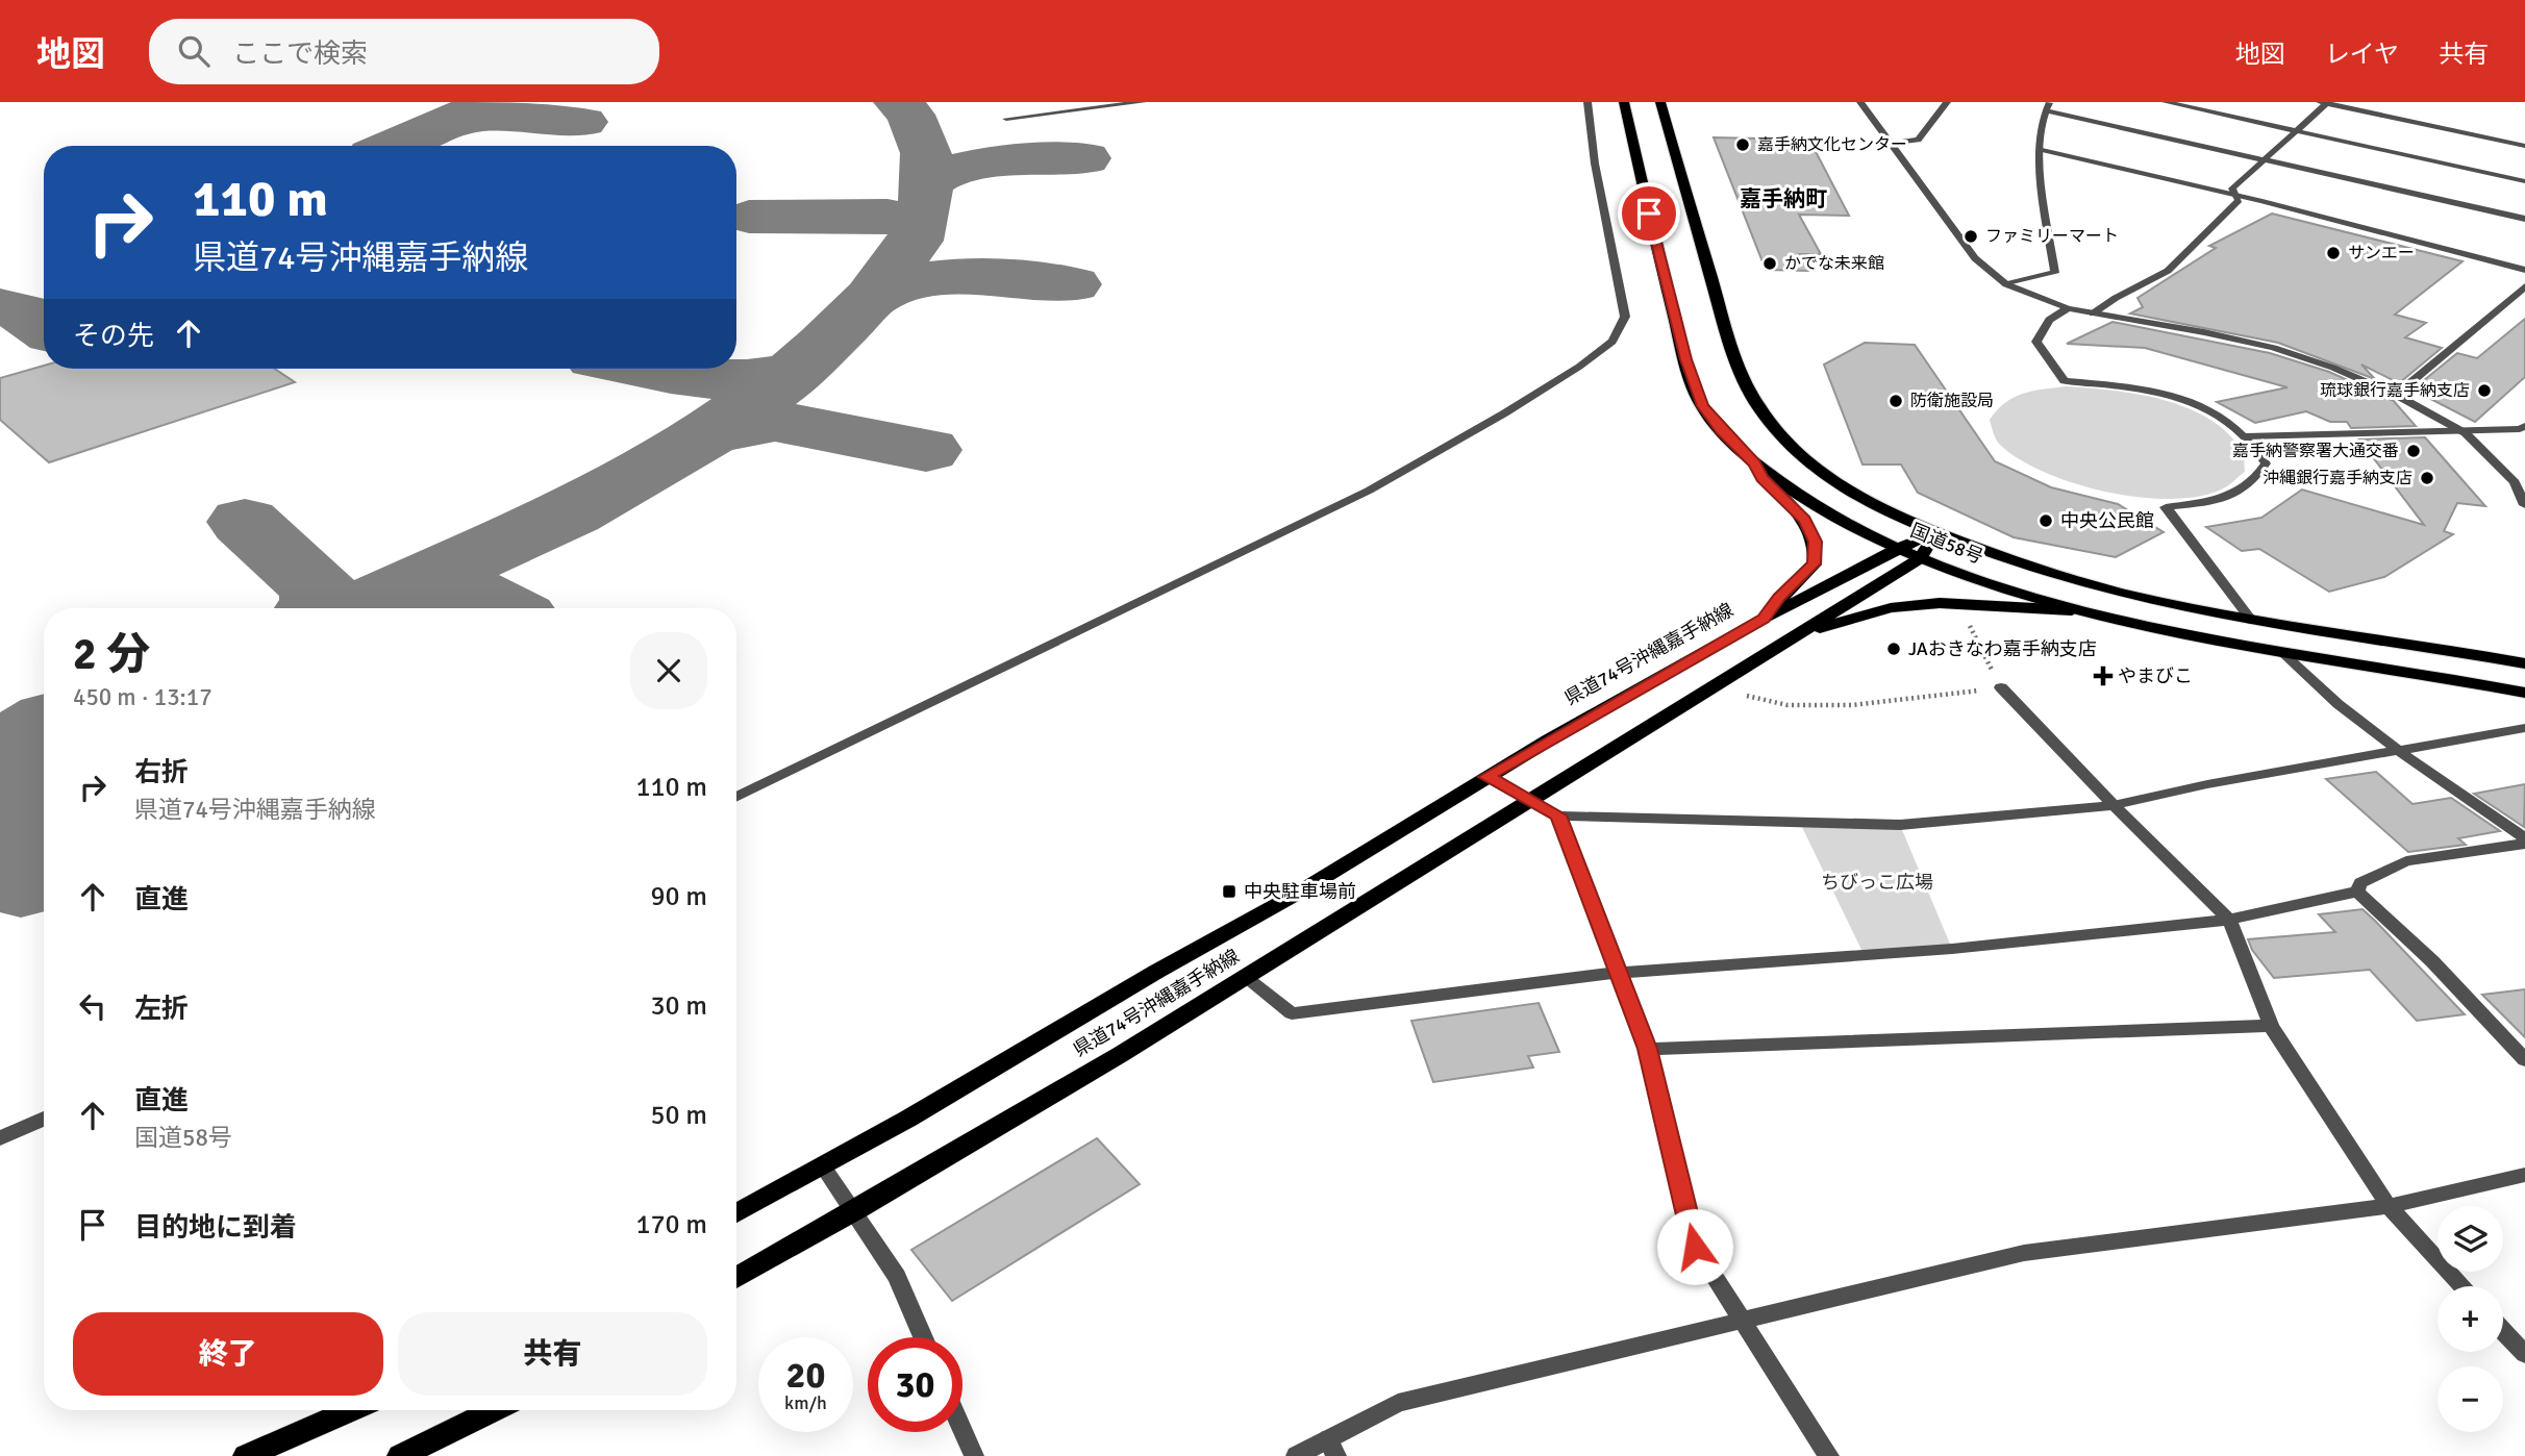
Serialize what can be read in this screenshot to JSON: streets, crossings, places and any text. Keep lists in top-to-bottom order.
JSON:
{
  "streets": {
    "highway": ["国道58号"],
    "main road": ["県道74号沖縄嘉手納線"]
  },
  "crossings": [
    ["国道58号", "県道74号沖縄嘉手納線"]
  ],
  "districts": ["嘉手納町"],
  "parks": ["ちびっこ広場"],
  "places": {
    "other": [
      "嘉手納文化センター",
      "ファミリーマート",
      "サンエー",
      "かでな未来館",
      "琉球銀行嘉手納支店",
      "防衛施設局",
      "嘉手納警察署大通交番",
      "沖縄銀行嘉手納支店",
      "中央公民館",
      "JAおきなわ嘉手納支店"
    ],
    "health": ["やまびこ"],
    "transit": ["中央駐車場前"]
  },
  "page": {
    "header": "地図",
    "search": "ここで検索",
    "nav": ["地図", "レイヤ", "共有"],
    "turn": ["110 m", "県道74号沖縄嘉手納線"],
    "then": "その先",
    "heading": ["2 分", "450 m · 13:17"],
    "list": [
      {
        "name": "右折",
        "note": "県道74号沖縄嘉手納線",
        "value": "110 m"
      },
      {
        "name": "直進",
        "value": "90 m"
      },
      {
        "name": "左折",
        "value": "30 m"
      },
      {
        "name": "直進",
        "note": "国道58号",
        "value": "50 m"
      },
      {
        "name": "目的地に到着",
        "value": "170 m"
      }
    ],
    "map_buttons": ["+", "−"],
    "buttons": ["終了", "共有"],
    "speed": "20 km/h",
    "limit": "30"
  }
}
